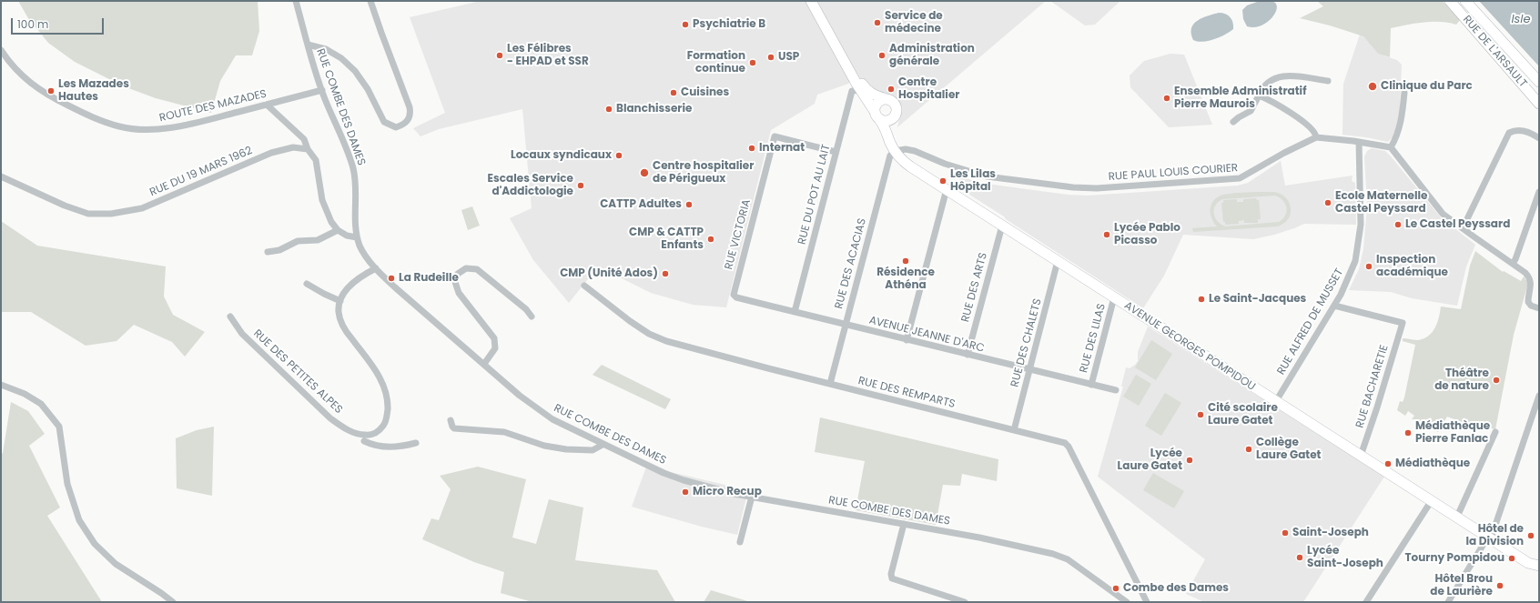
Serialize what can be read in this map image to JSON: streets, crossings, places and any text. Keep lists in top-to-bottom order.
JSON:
{
  "streets": {
    "main road": ["RUE DE L'ARSAULT", "AVENUE GEORGES POMPIDOU"],
    "street": [
      "ROUTE DES MAZADES",
      "RUE COMBE DES DAMES",
      "RUE DU 19 MARS 1962",
      "RUE PAUL LOUIS COURIER",
      "RUE DU POT AU LAIT",
      "RUE VICTORIA",
      "RUE DES ACACIAS",
      "RUE DES ARTS",
      "RUE ALFRED DE MUSSET",
      "AVENUE JEANNE D'ARC",
      "RUE DES LILAS",
      "RUE DES CHALETS",
      "RUE DES PETITES ALPES",
      "RUE BACHARETIE",
      "RUE DES REMPARTS"
    ]
  },
  "crossings": [
    ["ROUTE DES MAZADES", "RUE COMBE DES DAMES"],
    ["RUE PAUL LOUIS COURIER", "RUE DES ACACIAS"],
    ["RUE PAUL LOUIS COURIER", "AVENUE GEORGES POMPIDOU"],
    ["RUE DU POT AU LAIT", "RUE VICTORIA"],
    ["RUE DU POT AU LAIT", "AVENUE JEANNE D'ARC"],
    ["RUE VICTORIA", "AVENUE JEANNE D'ARC"],
    ["RUE DES ACACIAS", "AVENUE JEANNE D'ARC"],
    ["RUE DES ACACIAS", "AVENUE GEORGES POMPIDOU"],
    ["RUE DES ACACIAS", "RUE DES REMPARTS"],
    ["RUE DES ARTS", "AVENUE JEANNE D'ARC"],
    ["RUE DES ARTS", "AVENUE GEORGES POMPIDOU"],
    ["RUE ALFRED DE MUSSET", "AVENUE GEORGES POMPIDOU"],
    ["RUE ALFRED DE MUSSET", "RUE BACHARETIE"],
    ["AVENUE JEANNE D'ARC", "RUE DES LILAS"],
    ["AVENUE JEANNE D'ARC", "RUE DES CHALETS"],
    ["RUE DES LILAS", "AVENUE GEORGES POMPIDOU"],
    ["RUE DES CHALETS", "AVENUE GEORGES POMPIDOU"],
    ["RUE DES CHALETS", "RUE DES REMPARTS"],
    ["AVENUE GEORGES POMPIDOU", "RUE BACHARETIE"]
  ],
  "water": ["Isle"],
  "places": [
    "Service de médecine",
    "Psychiatrie B",
    "Les Félibres - EHPAD et SSR",
    "Administration générale",
    "USP",
    "Formation continue",
    "Clinique du Parc",
    "Centre Hospitalier",
    "Les Mazades Hautes",
    "Cuisines",
    "Ensemble Administratif Pierre Maurois",
    "Blanchisserie",
    "Internat",
    "Locaux syndicaux",
    "Centre hospitalier de Périgueux",
    "Les Lilas Hôpital",
    "Escales Service d'Addictologie",
    "Ecole Maternelle Castel Peyssard",
    "CATTP Adultes",
    "Le Castel Peyssard",
    "Lycée Pablo Picasso",
    "CMP & CATTP Enfants",
    "Résidence Athéna",
    "Inspection académique",
    "CMP (Unité Ados)",
    "La Rudeille",
    "Le Saint-Jacques",
    "Théâtre de nature",
    "Cité scolaire Laure Gatet",
    "Médiathèque Pierre Fanlac",
    "Collège Laure Gatet",
    "Lycée Laure Gatet",
    "Médiathèque",
    "Micro Recup",
    "Saint-Joseph",
    "Hôtel de la Division",
    "Lycée Saint-Joseph",
    "Tourny Pompidou",
    "Hôtel Brou de Laurière",
    "Combe des Dames"
  ],
  "scale_bar": "100 m"
}
